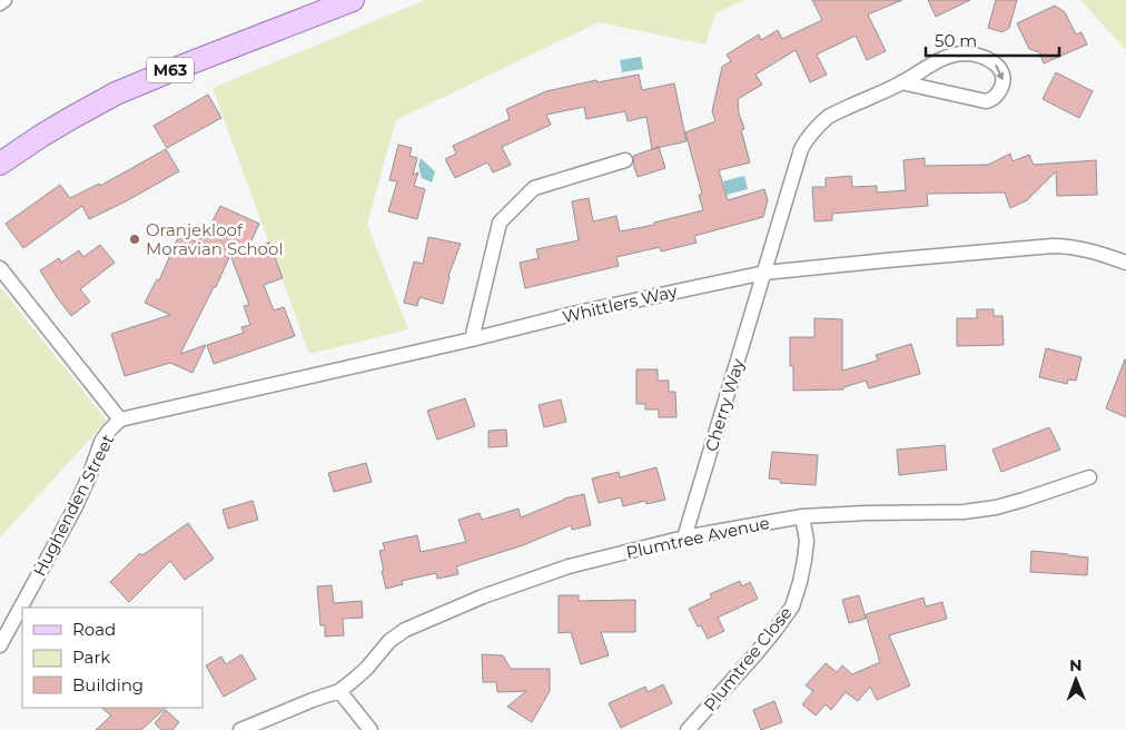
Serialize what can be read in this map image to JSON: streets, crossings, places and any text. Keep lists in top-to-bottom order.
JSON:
{
  "streets": {
    "main road": ["M63"],
    "street": [
      "Whittlers Way",
      "Cherry Way",
      "Hughenden Street",
      "Plumtree Avenue",
      "Plumtree Close"
    ]
  },
  "crossings": [
    ["Whittlers Way", "Cherry Way"],
    ["Whittlers Way", "Hughenden Street"],
    ["Cherry Way", "Plumtree Avenue"],
    ["Plumtree Avenue", "Plumtree Close"]
  ],
  "places": ["Oranjekloof Moravian School"],
  "legend": ["Road", "Park", "Building"],
  "scale_bar": "50 m",
  "north": "top"
}
